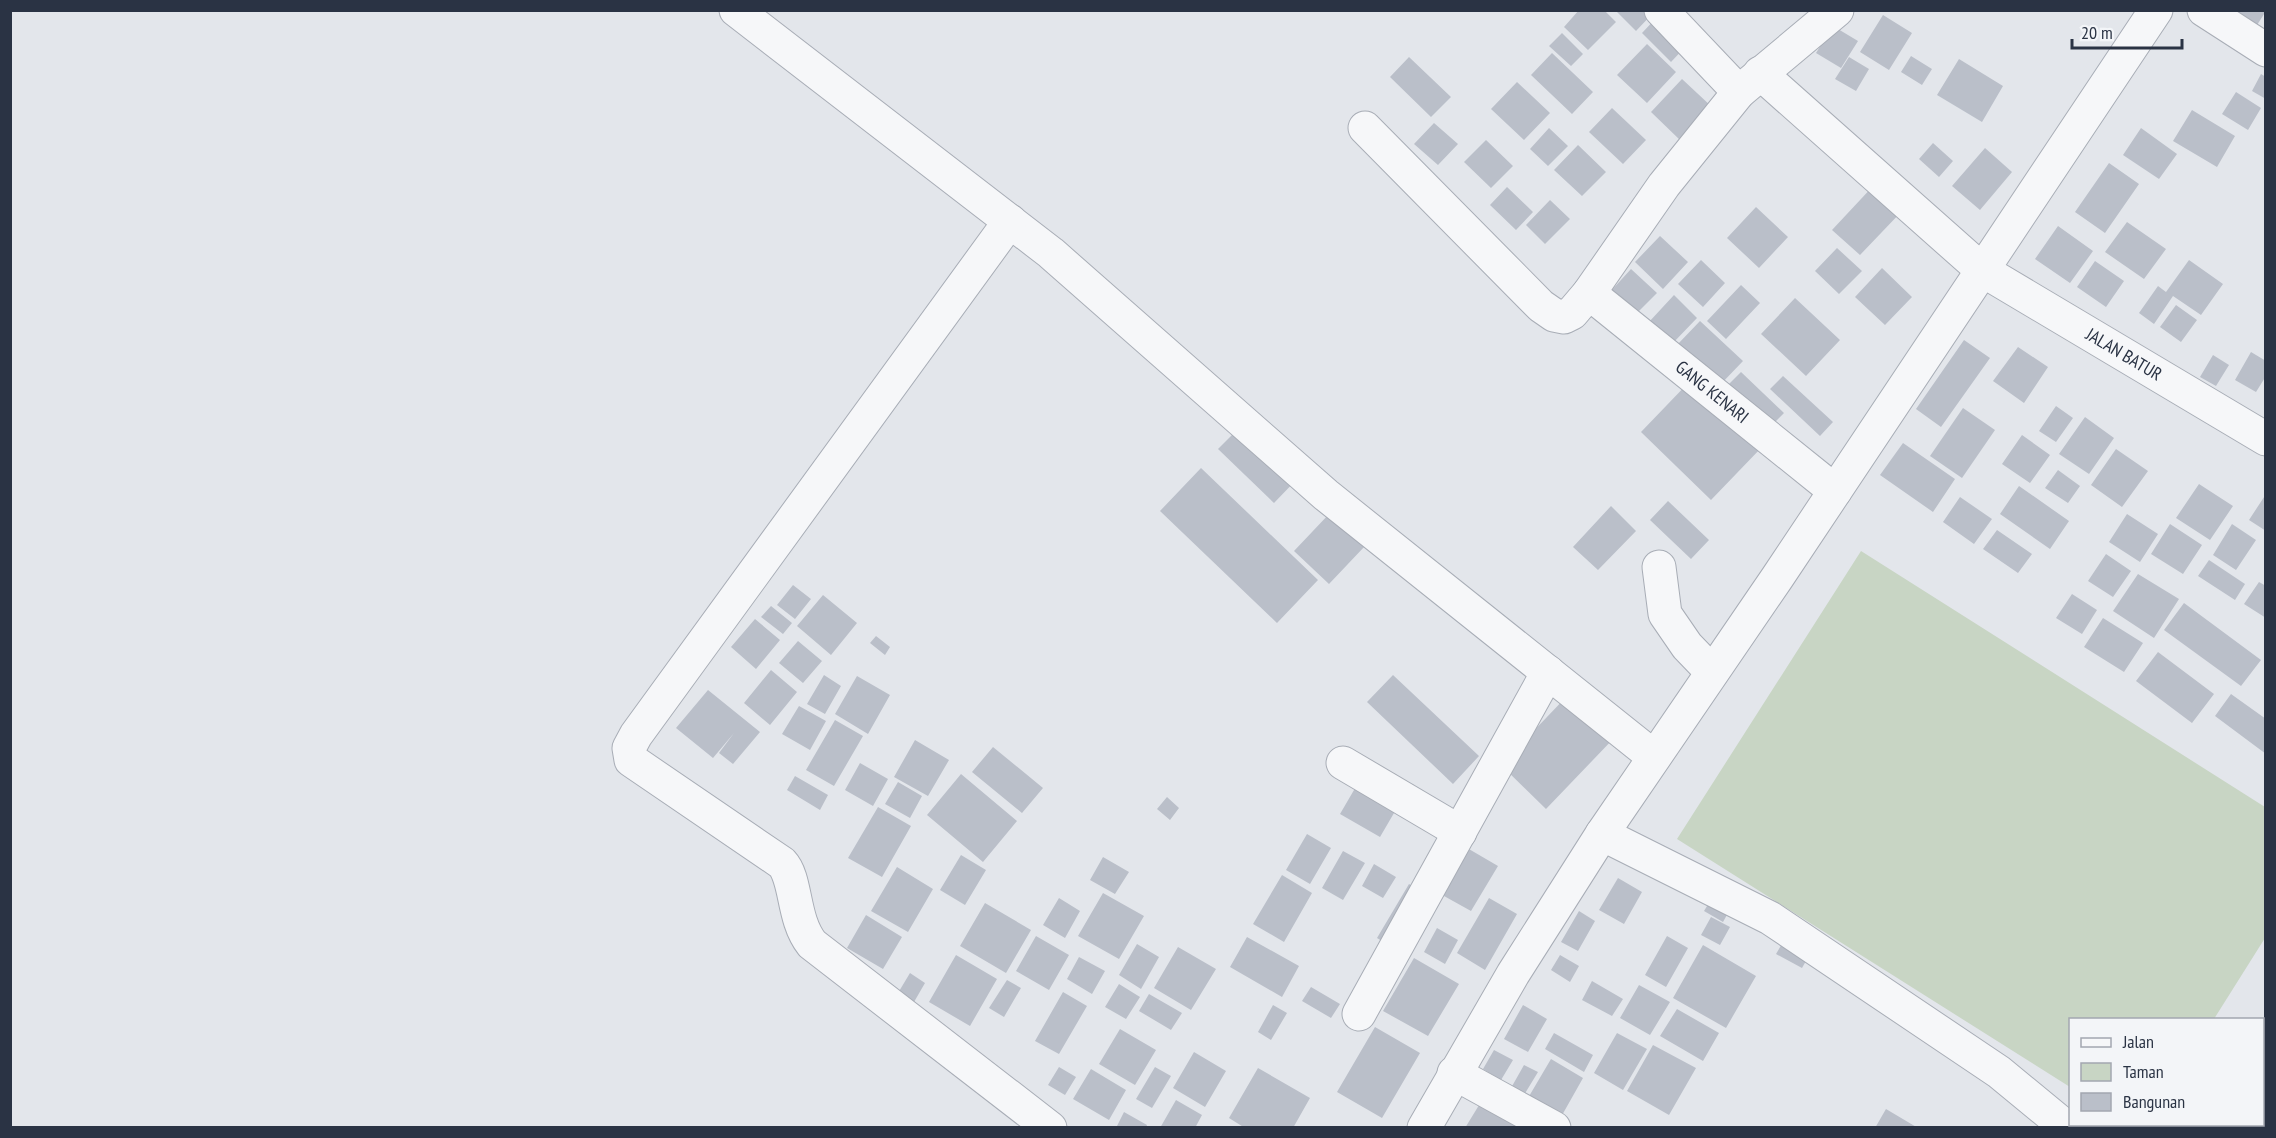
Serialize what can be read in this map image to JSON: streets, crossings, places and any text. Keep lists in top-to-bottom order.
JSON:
{
  "streets": {
    "street": ["JALAN BATUR", "GANG KENARI"]
  },
  "legend": ["Jalan", "Taman", "Bangunan"],
  "scale_bar": "20 m"
}
